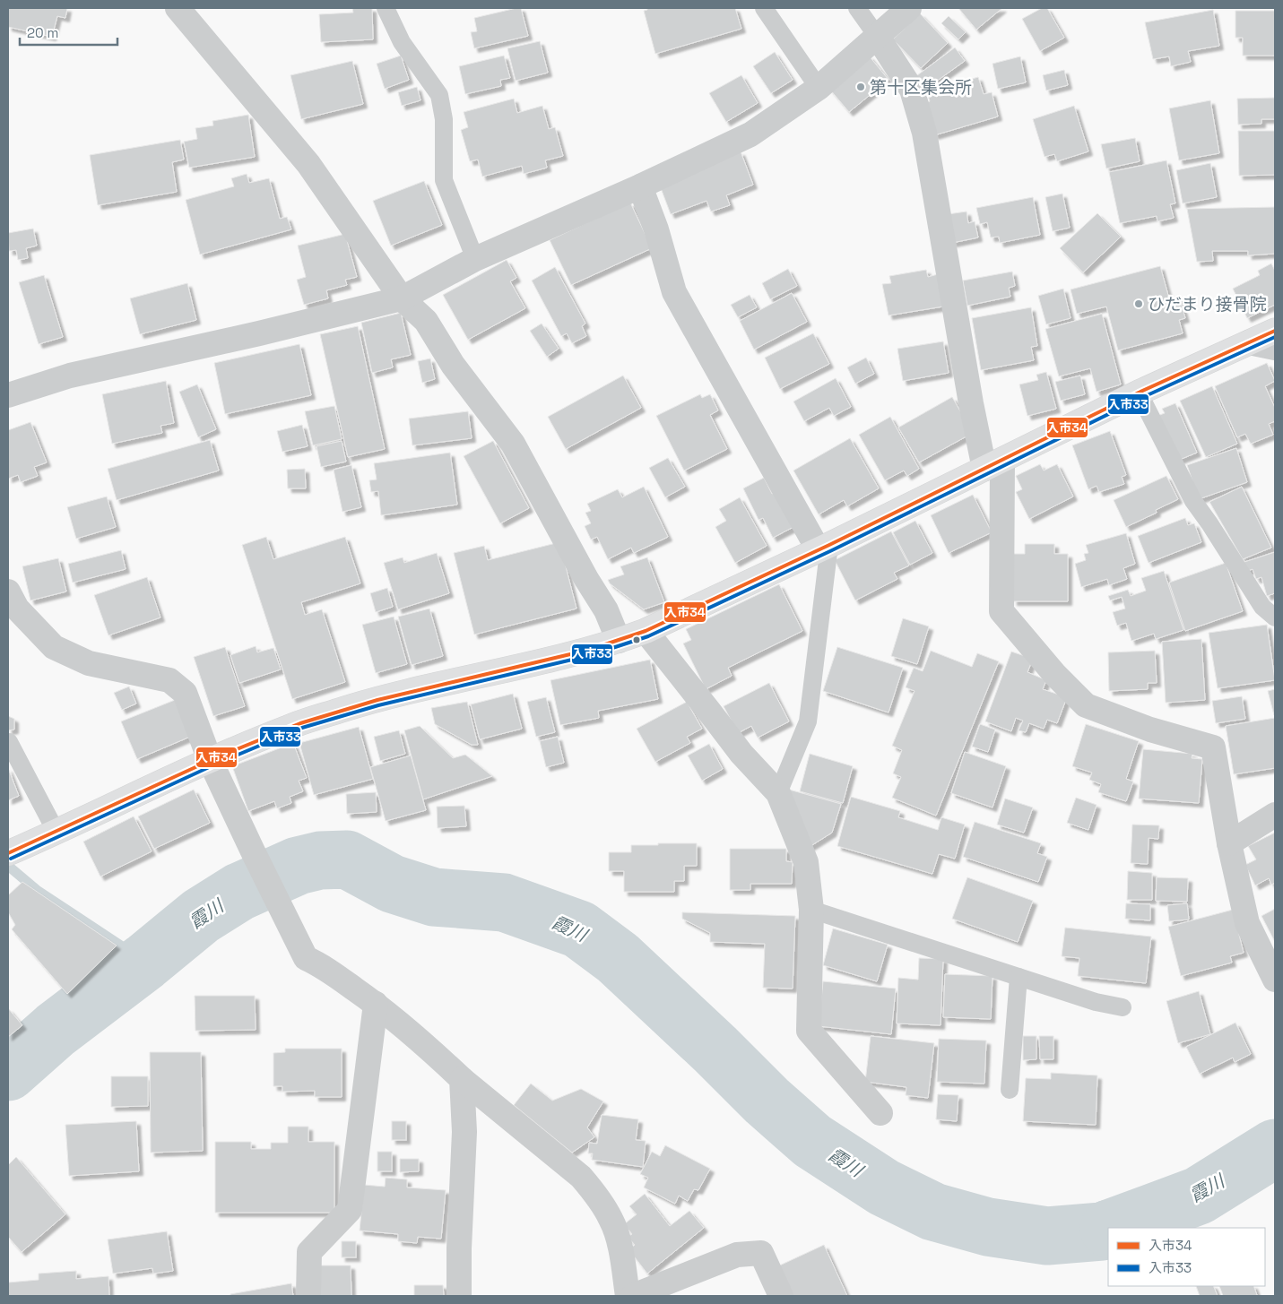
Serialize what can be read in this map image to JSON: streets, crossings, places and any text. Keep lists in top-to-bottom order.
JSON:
{
  "water": ["霞川"],
  "places": ["第十区集会所", "ひだまり接骨院"],
  "lines": ["transit line 入市34", "transit line 入市33"],
  "legend": ["入市34", "入市33"],
  "scale_bar": "20 m"
}
